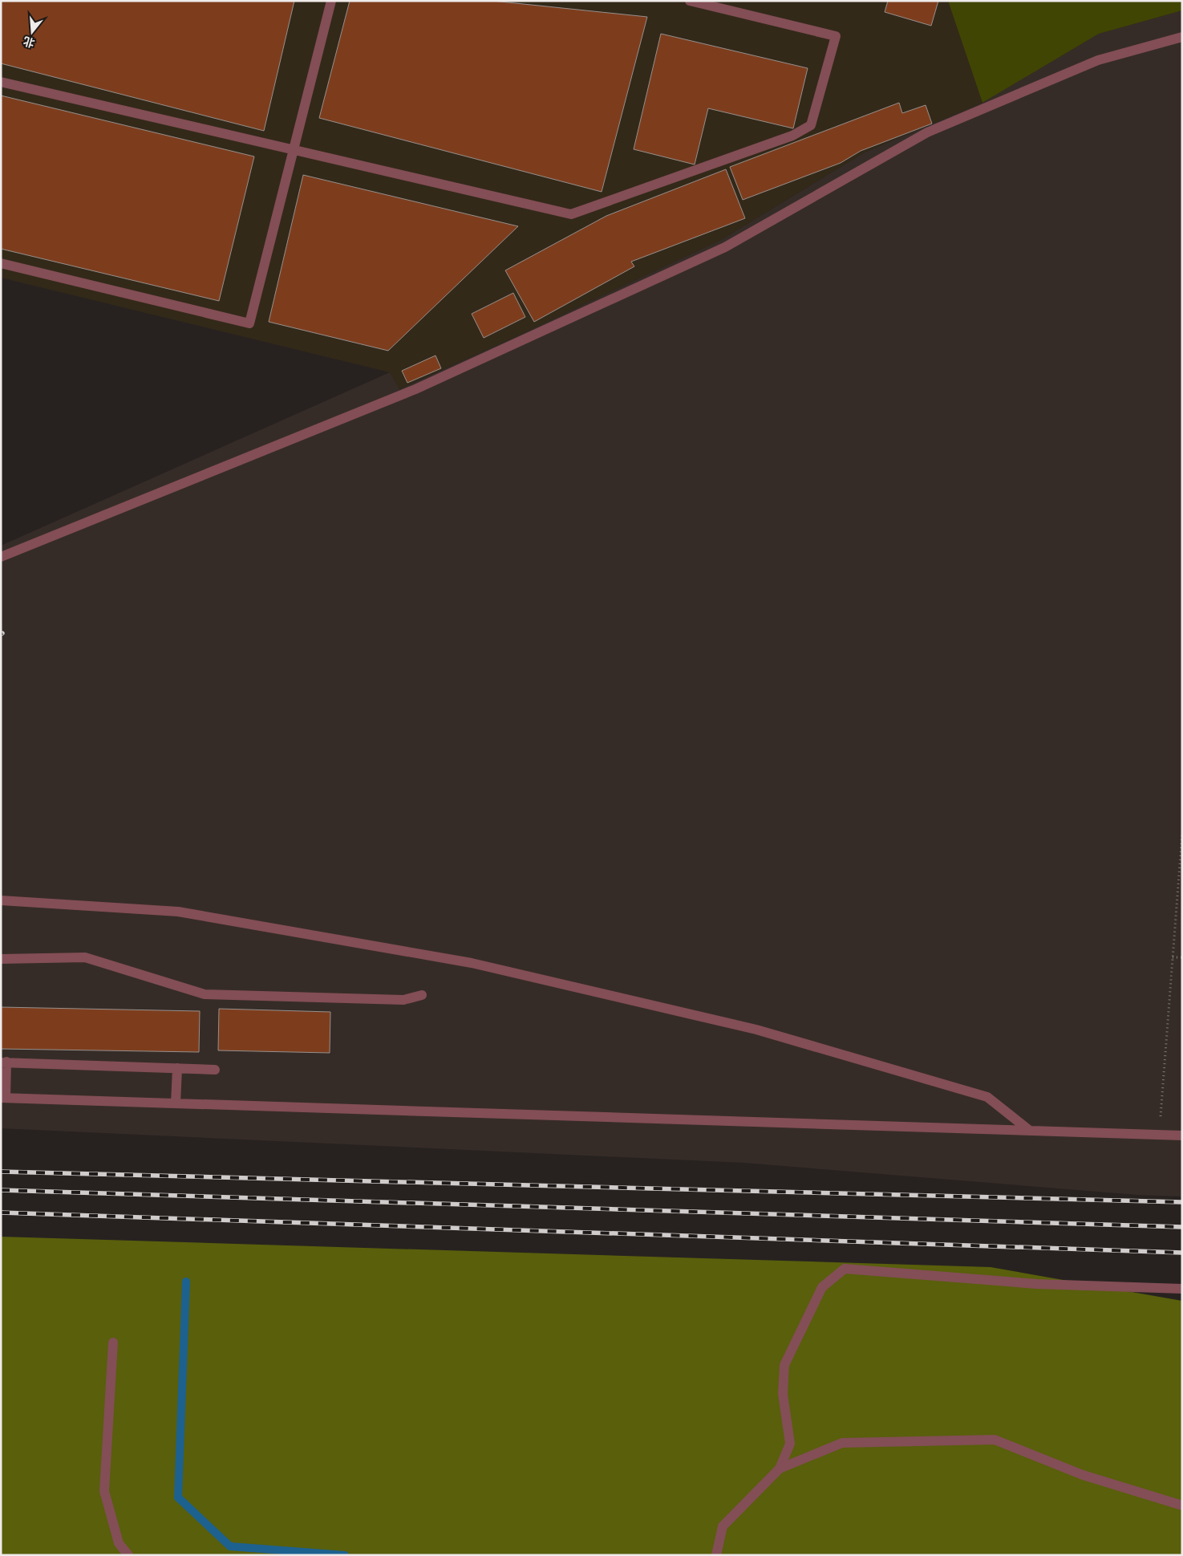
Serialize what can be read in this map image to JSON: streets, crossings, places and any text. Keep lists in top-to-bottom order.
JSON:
{
  "north": "bottom"
}
